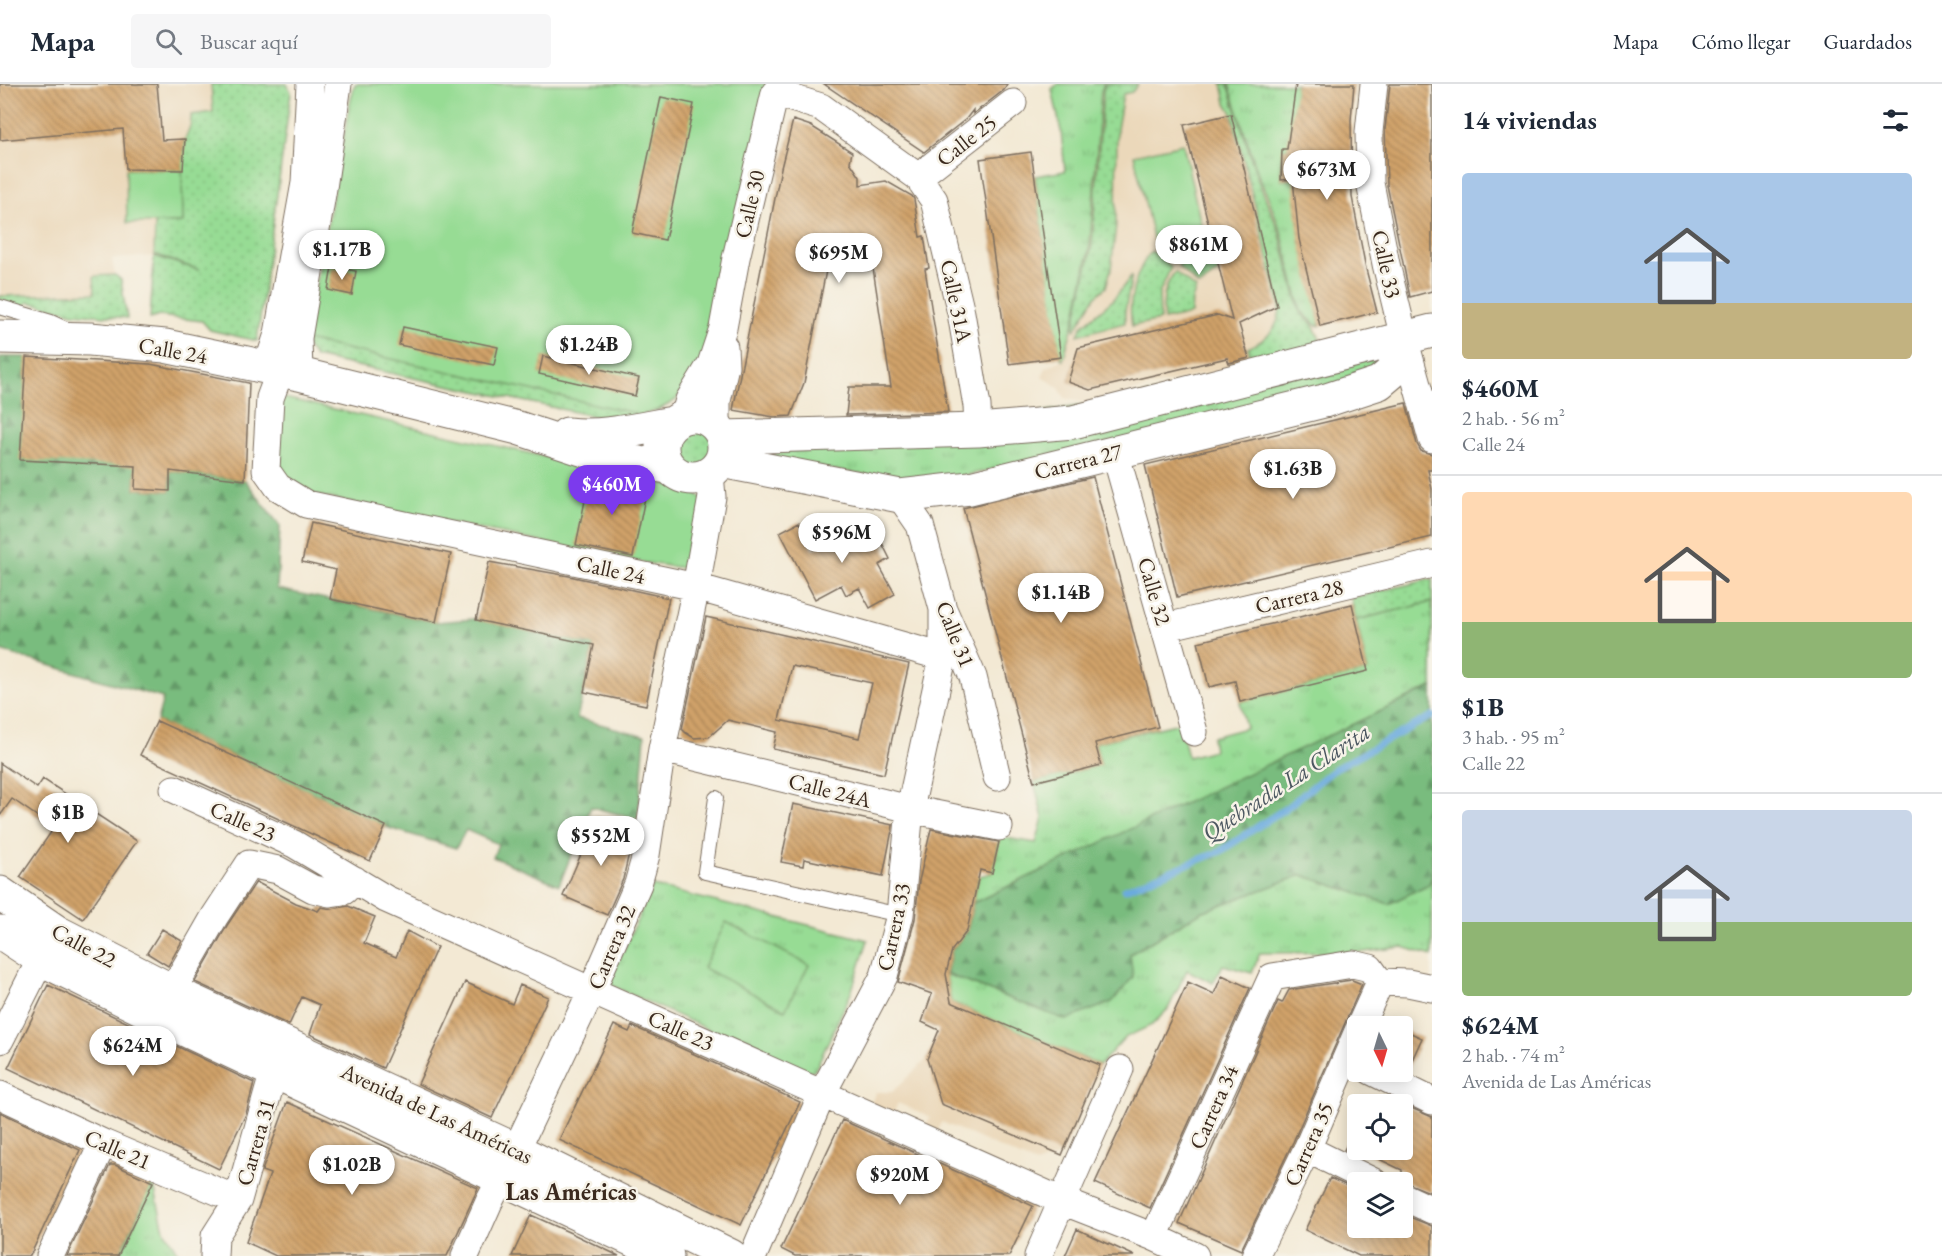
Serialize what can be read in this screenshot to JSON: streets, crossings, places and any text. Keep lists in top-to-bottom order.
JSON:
{
  "streets": {
    "street": [
      "Calle 25",
      "Calle 30",
      "Calle 33",
      "Calle 31A",
      "Calle 24",
      "Carrera 27",
      "Calle 32",
      "Carrera 28",
      "Calle 31",
      "Calle 24A",
      "Calle 23",
      "Carrera 33",
      "Calle 22",
      "Carrera 32",
      "Carrera 34",
      "Avenida de Las Américas",
      "Carrera 31",
      "Carrera 35",
      "Calle 21"
    ]
  },
  "crossings": [
    ["Calle 25", "Calle 31A"],
    ["Calle 30", "Carrera 27"],
    ["Calle 30", "Carrera 32"],
    ["Calle 33", "Carrera 27"],
    ["Calle 31A", "Carrera 27"],
    ["Calle 24", "Carrera 33"],
    ["Calle 24", "Carrera 32"],
    ["Carrera 27", "Calle 32"],
    ["Carrera 27", "Calle 31"],
    ["Carrera 27", "Carrera 32"],
    ["Calle 32", "Carrera 28"],
    ["Calle 31", "Carrera 33"],
    ["Calle 24A", "Carrera 33"],
    ["Calle 24A", "Carrera 32"],
    ["Calle 23", "Carrera 33"],
    ["Calle 23", "Carrera 32"],
    ["Calle 23", "Carrera 34"],
    ["Calle 22", "Avenida de Las Américas"],
    ["Carrera 32", "Avenida de Las Américas"],
    ["Avenida de Las Américas", "Carrera 31"],
    ["Carrera 31", "Calle 21"]
  ],
  "districts": ["Las Américas"],
  "water": ["Quebrada La Clarita"],
  "north": "bottom",
  "page": {
    "header": "Mapa",
    "search": "Buscar aquí",
    "nav": ["Mapa", "Cómo llegar", "Guardados"],
    "heading": "14 viviendas",
    "price": [
      "$673M",
      "$861M",
      "$1.17B",
      "$695M",
      "$1.24B",
      "$1.63B",
      "$460M",
      "$596M",
      "$1.14B",
      "$1B",
      "$552M",
      "$624M",
      "$1.02B",
      "$920M"
    ],
    "list": [
      {
        "name": "$460M",
        "note": "2 hab. · 56 m² · Calle 24"
      },
      {
        "name": "$1B",
        "note": "3 hab. · 95 m² · Calle 22"
      },
      {
        "name": "$624M",
        "note": "2 hab. · 74 m² · Avenida de Las Américas"
      }
    ]
  }
}
